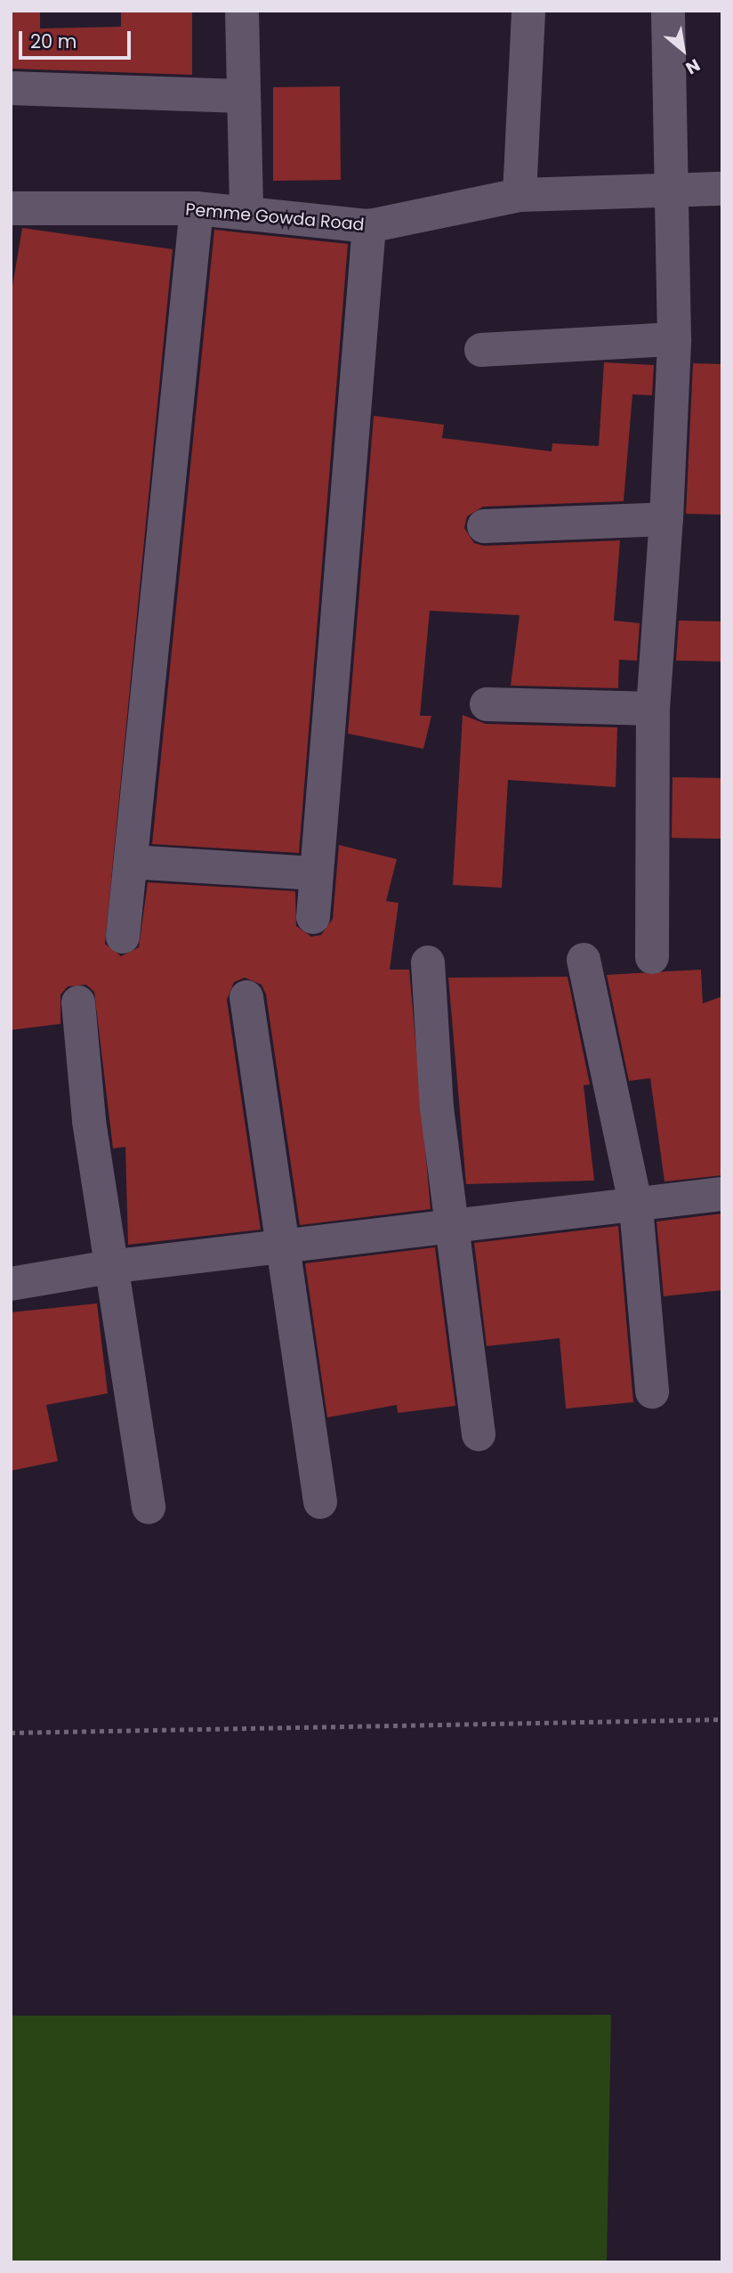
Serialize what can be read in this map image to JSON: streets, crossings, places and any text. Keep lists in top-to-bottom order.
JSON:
{
  "streets": {
    "street": ["Pemme Gowda Road"]
  },
  "scale_bar": "20 m",
  "north": "bottom right"
}
